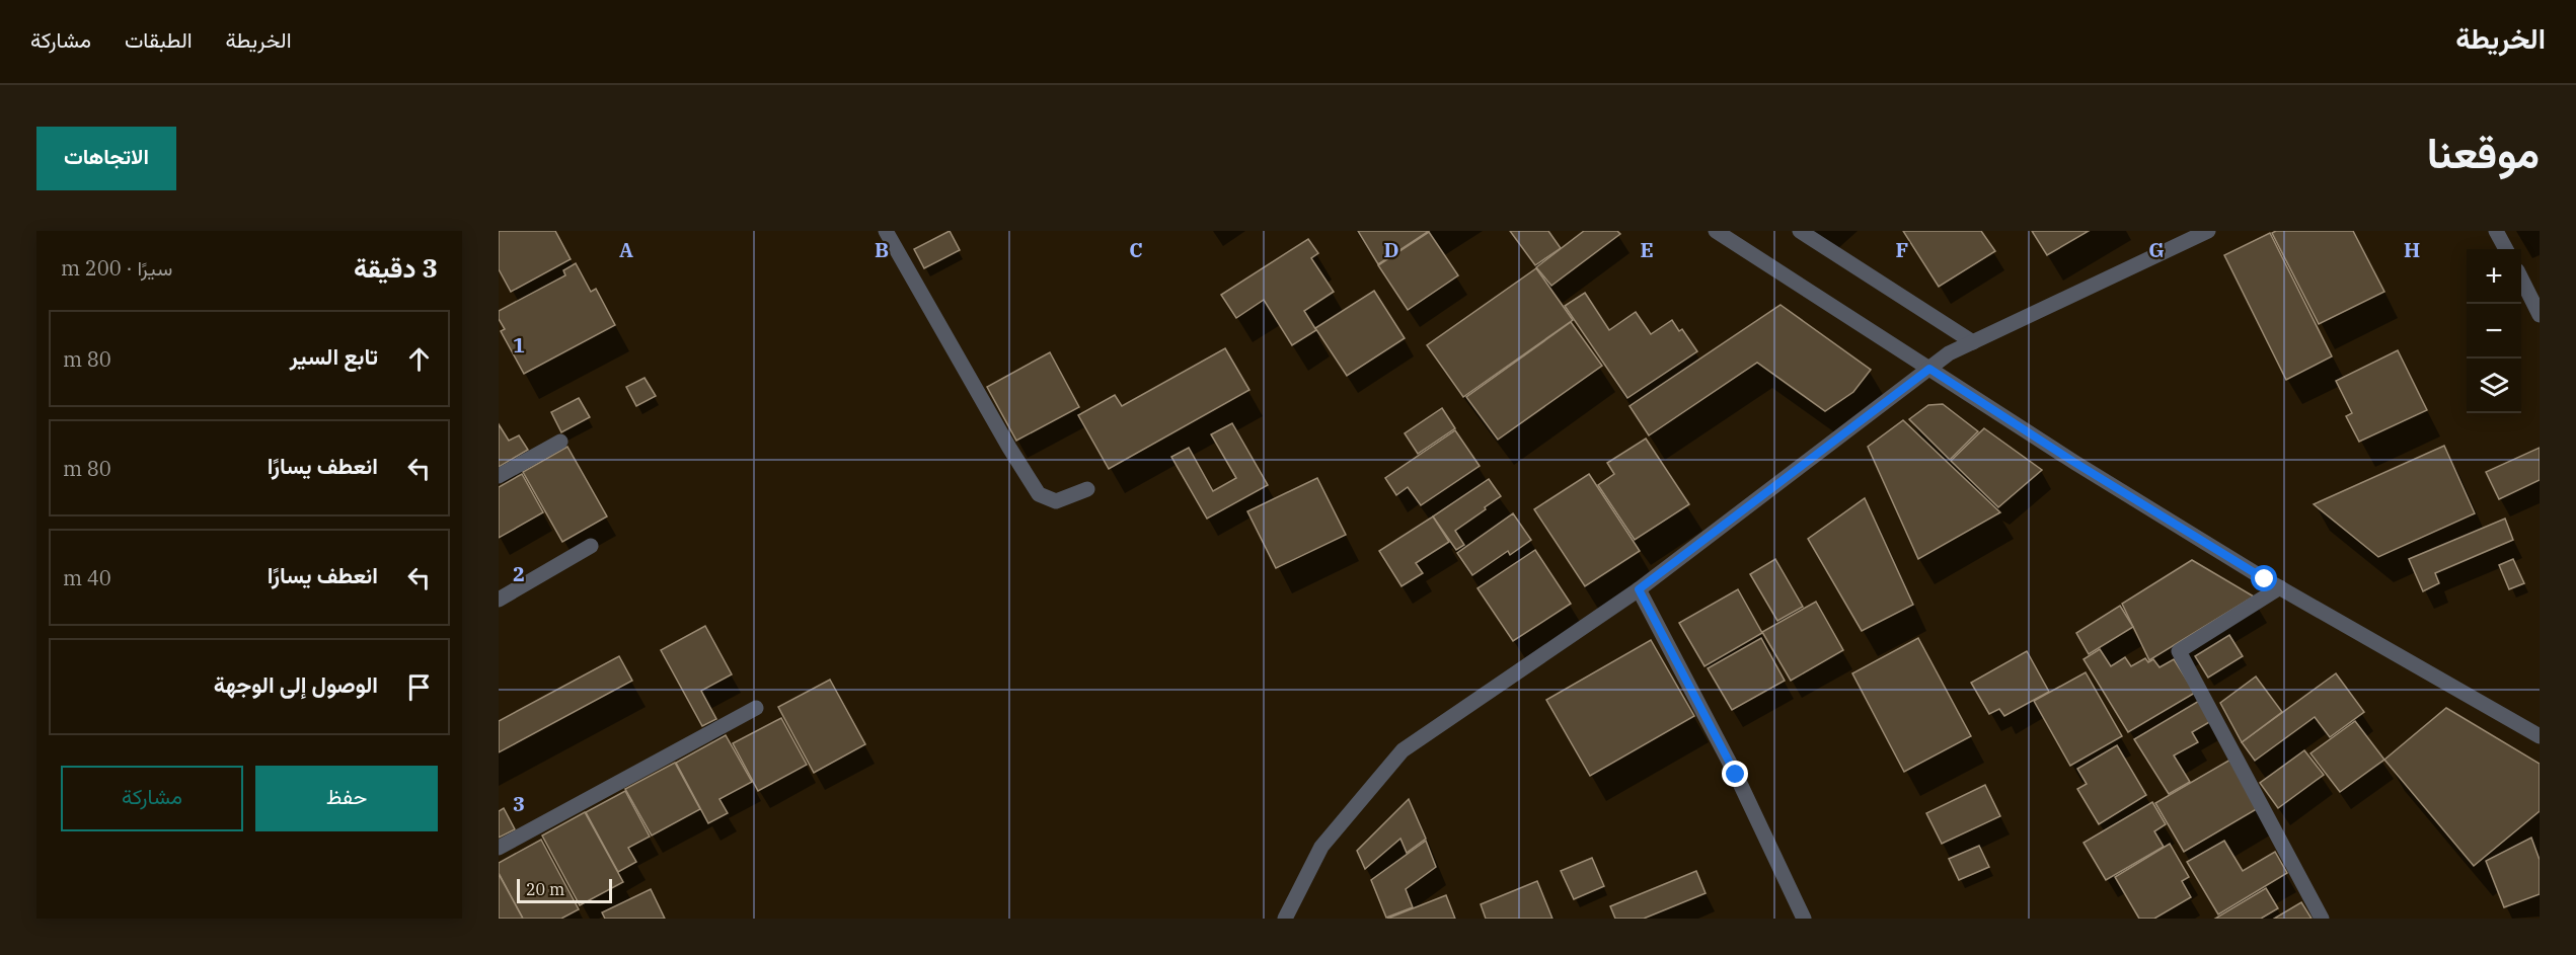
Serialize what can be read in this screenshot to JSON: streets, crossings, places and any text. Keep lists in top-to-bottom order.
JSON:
{
  "scale_bar": "20 m",
  "page": {
    "header": "الخريطة",
    "nav": ["الخريطة", "الطبقات", "مشاركة"],
    "title": "موقعنا",
    "buttons": [
      "الاتجاهات",
      ["حفظ", "مشاركة"]
    ],
    "heading": ["3 دقيقة", "سيرًا · 200 m"],
    "map_buttons": ["+", "−"],
    "list": [
      ["تابع السير", "80 m"],
      ["انعطف يسارًا", "80 m"],
      ["انعطف يسارًا", "40 m"],
      "الوصول إلى الوجهة"
    ],
    "scale": "20 m"
  },
  "grid": {
    "columns": [
      "A",
      "B",
      "C",
      "D",
      "E",
      "F",
      "G",
      "H"
    ],
    "rows": ["1", "2", "3"]
  }
}
